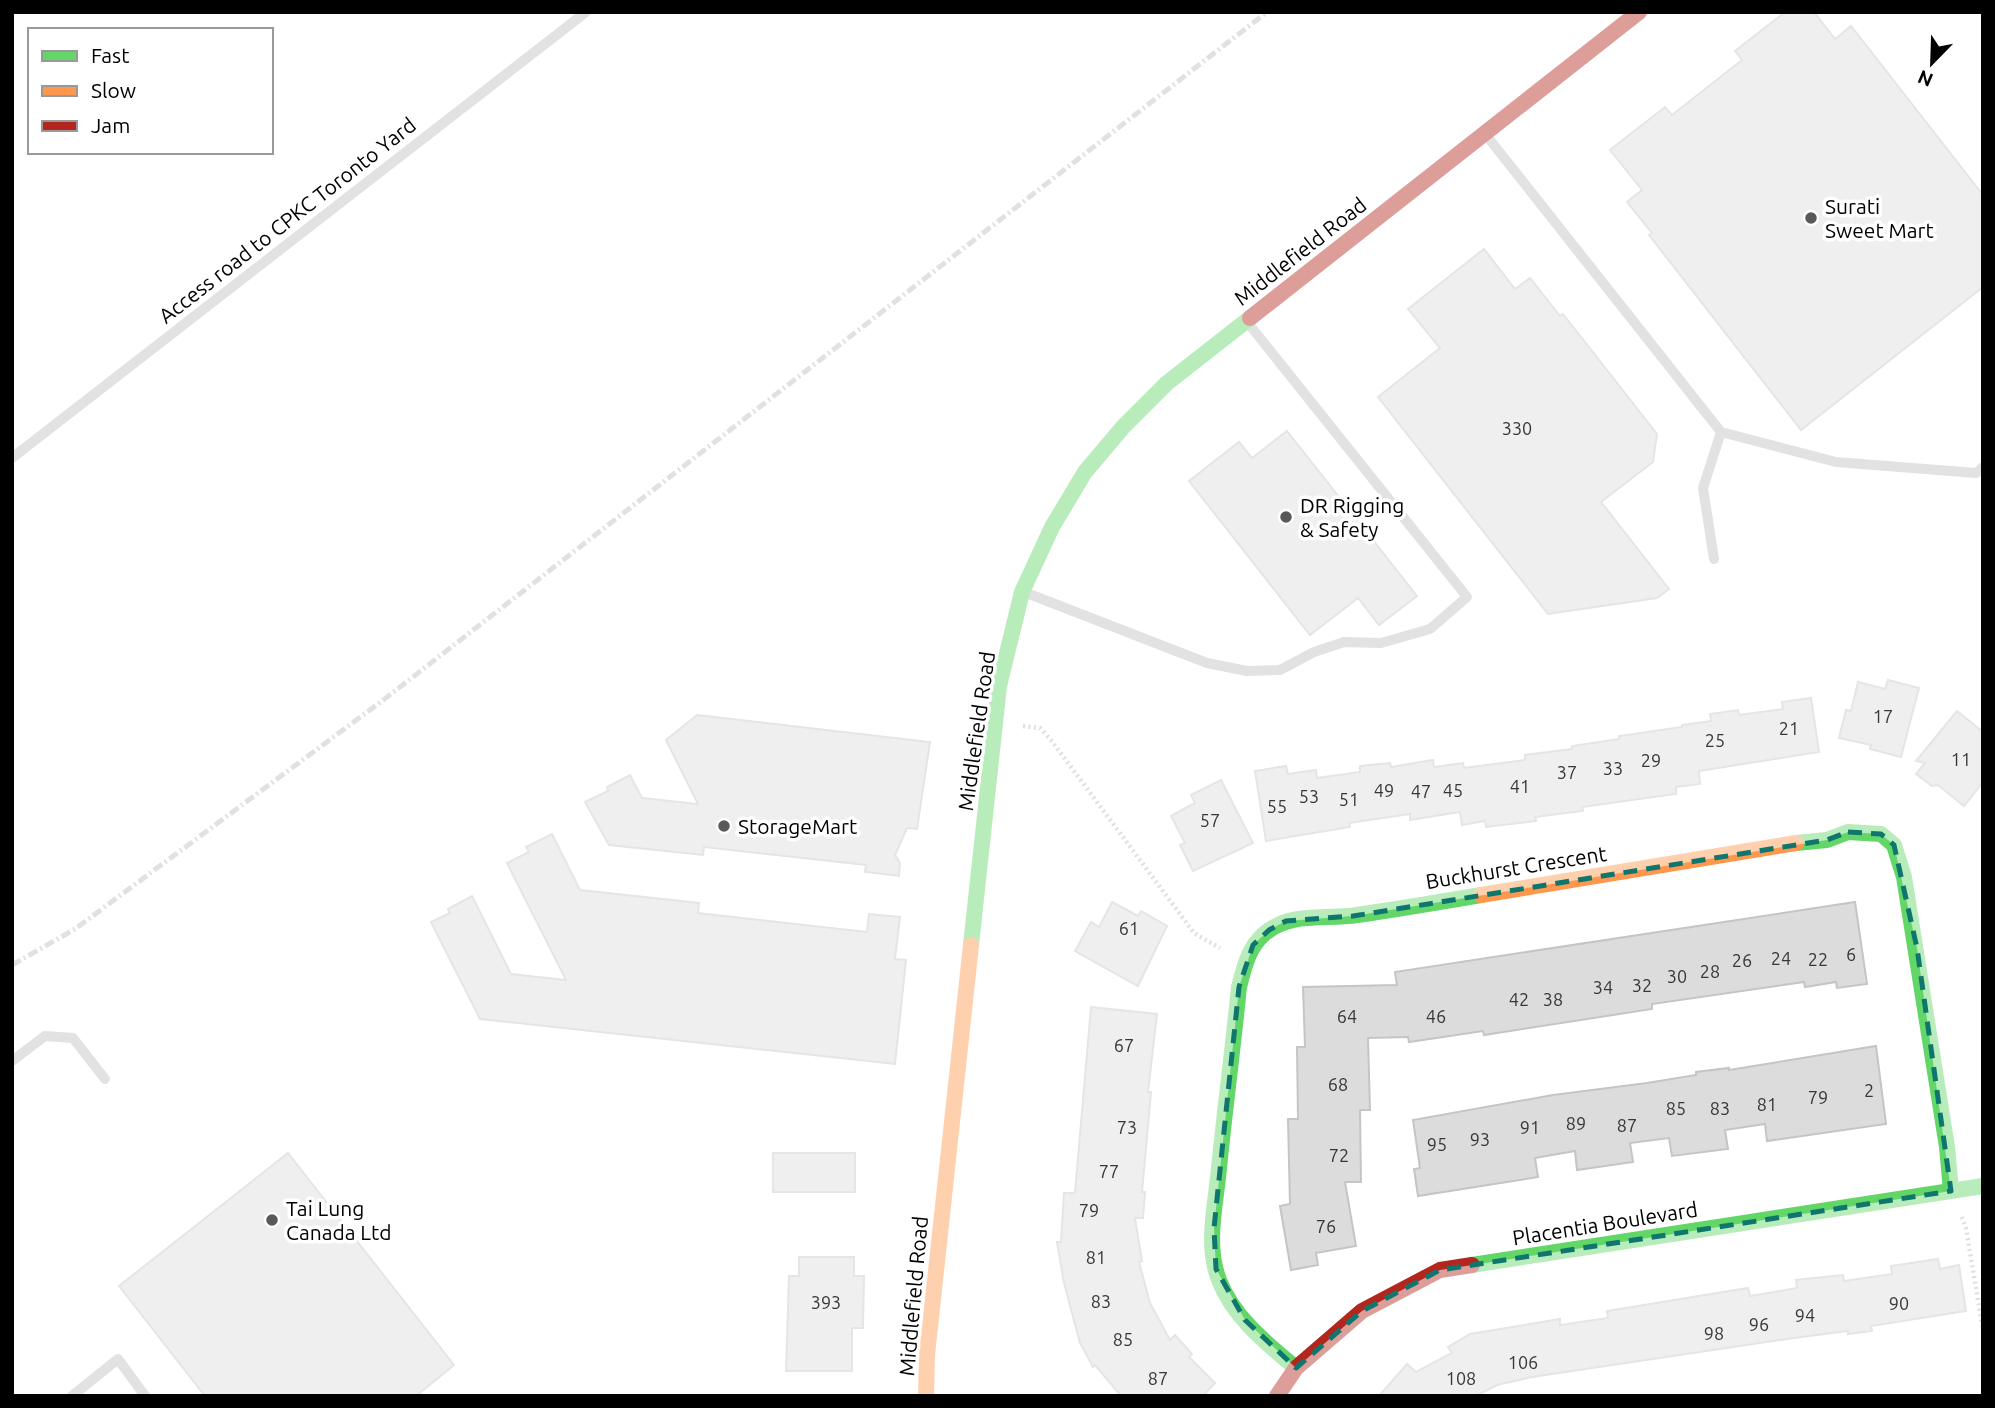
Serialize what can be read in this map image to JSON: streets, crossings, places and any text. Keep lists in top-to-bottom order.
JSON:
{
  "streets": {
    "street": ["Middlefield Road", "Buckhurst Crescent", "Placentia Boulevard"],
    "lane": ["Access road to CPKC Toronto Yard"]
  },
  "crossings": [
    ["Buckhurst Crescent", "Placentia Boulevard"]
  ],
  "places": [
    "Surati Sweet Mart",
    "DR Rigging & Safety",
    "StorageMart",
    "Tai Lung Canada Ltd"
  ],
  "house_numbers": [
    "330",
    "17",
    "21",
    "25",
    "11",
    "29",
    "33",
    "37",
    "41",
    "49",
    "45",
    "47",
    "53",
    "51",
    "55",
    "57",
    "61",
    "6",
    "24",
    "22",
    "26",
    "28",
    "30",
    "32",
    "34",
    "42",
    "38",
    "64",
    "46",
    "67",
    "68",
    "2",
    "79",
    "81",
    "85",
    "83",
    "89",
    "87",
    "73",
    "91",
    "93",
    "95",
    "72",
    "77",
    "79",
    "76",
    "81",
    "83",
    "393",
    "90",
    "94",
    "96",
    "98",
    "85",
    "106",
    "87",
    "108"
  ],
  "legend": ["Fast", "Slow", "Jam"],
  "north": "bottom left"
}
